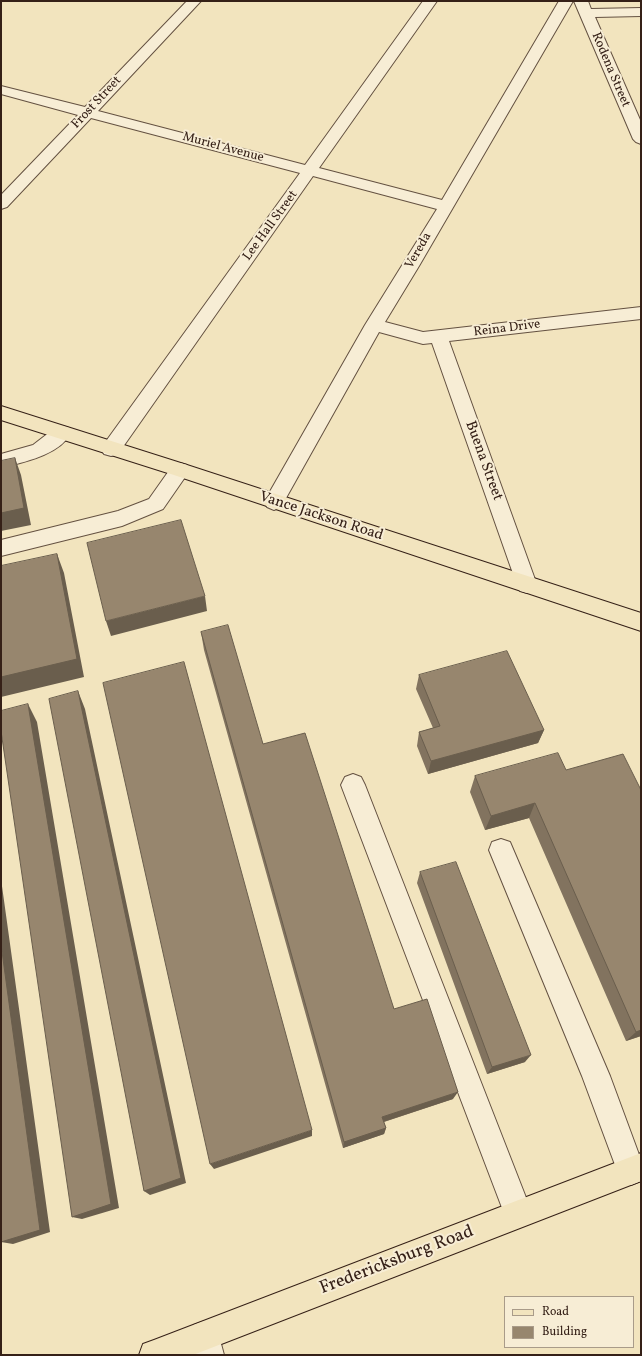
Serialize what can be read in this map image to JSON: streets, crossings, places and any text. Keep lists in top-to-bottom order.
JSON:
{
  "streets": {
    "main road": ["Vance Jackson Road", "Fredericksburg Road"],
    "street": [
      "Rodena Street",
      "Frost Street",
      "Muriel Avenue",
      "Lee Hall Street",
      "Vereda",
      "Reina Drive",
      "Buena Street"
    ]
  },
  "crossings": [
    ["Frost Street", "Muriel Avenue"],
    ["Muriel Avenue", "Lee Hall Street"],
    ["Muriel Avenue", "Vereda"],
    ["Lee Hall Street", "Vance Jackson Road"],
    ["Vereda", "Reina Drive"],
    ["Vereda", "Vance Jackson Road"],
    ["Reina Drive", "Buena Street"],
    ["Buena Street", "Vance Jackson Road"]
  ],
  "legend": ["Road", "Building"]
}
